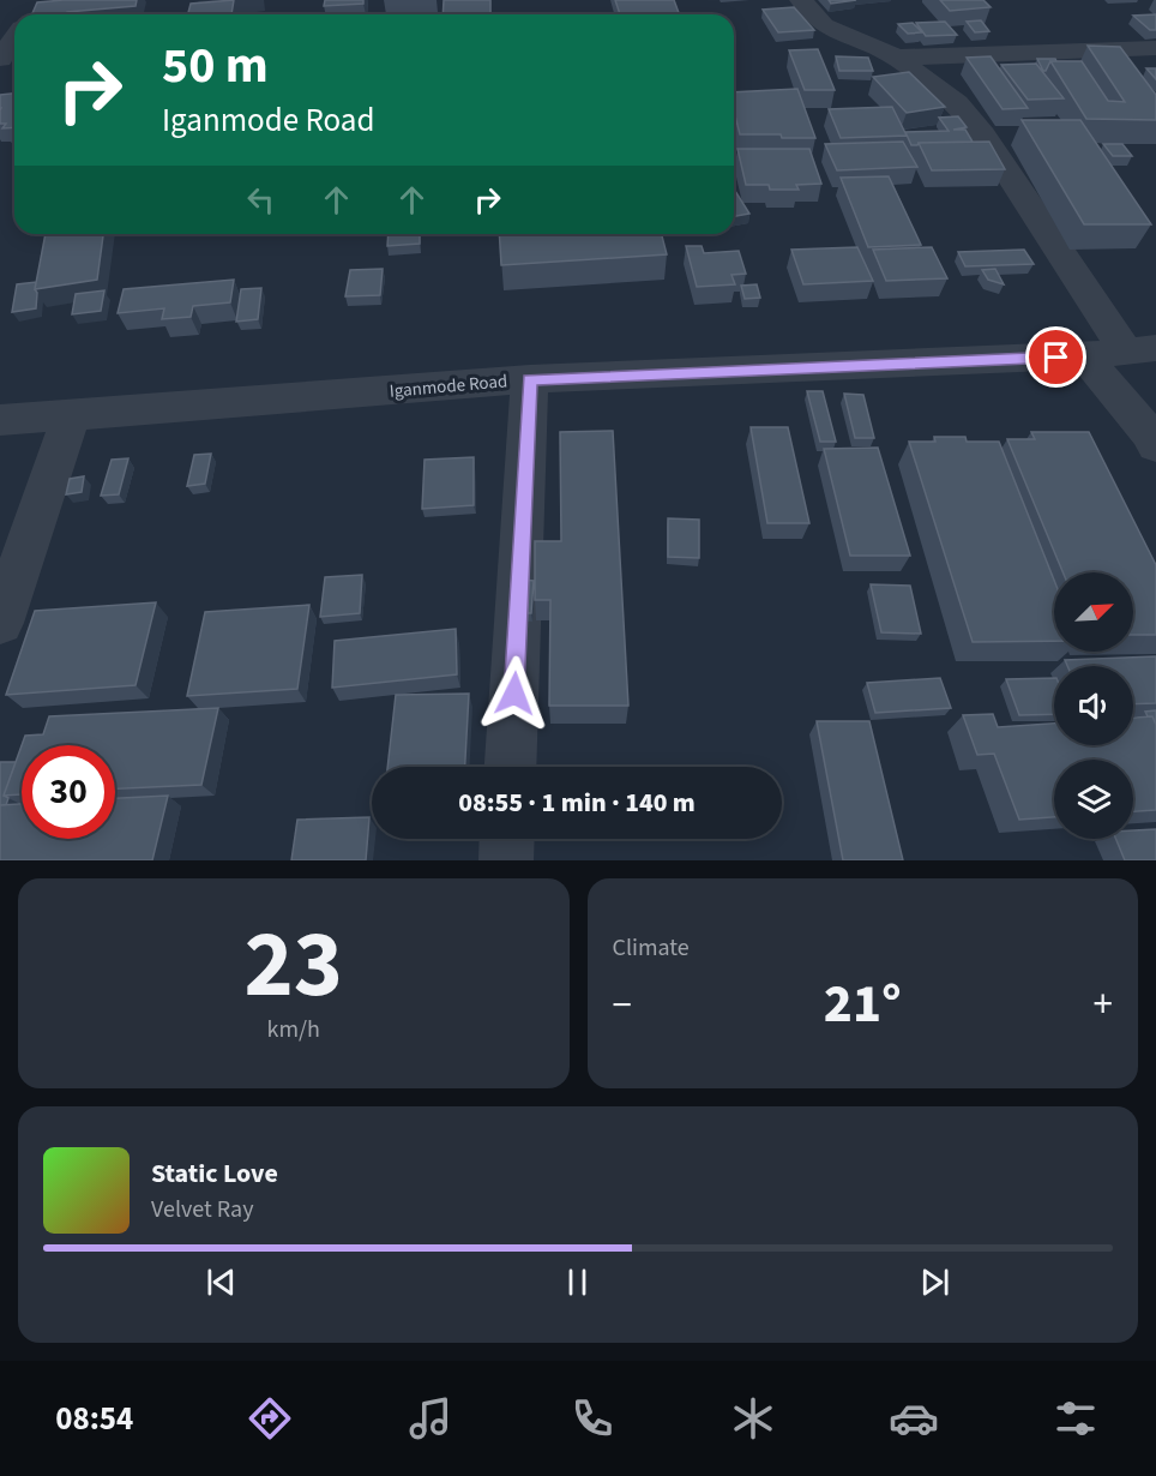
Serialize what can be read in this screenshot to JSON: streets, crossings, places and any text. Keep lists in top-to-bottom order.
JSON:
{
  "streets": {
    "street": ["Iganmode Road"]
  },
  "north": "top right",
  "page": {
    "turn": ["50 m", "Iganmode Road"],
    "limit": "30",
    "trip": "08:55 · 1 min · 140 m",
    "tile": [
      ["23", "km/h"],
      "Climate"
    ],
    "heat": ["−", "21°", "+"],
    "song": ["Static Love", "Velvet Ray"],
    "tabs": "08:54"
  }
}
